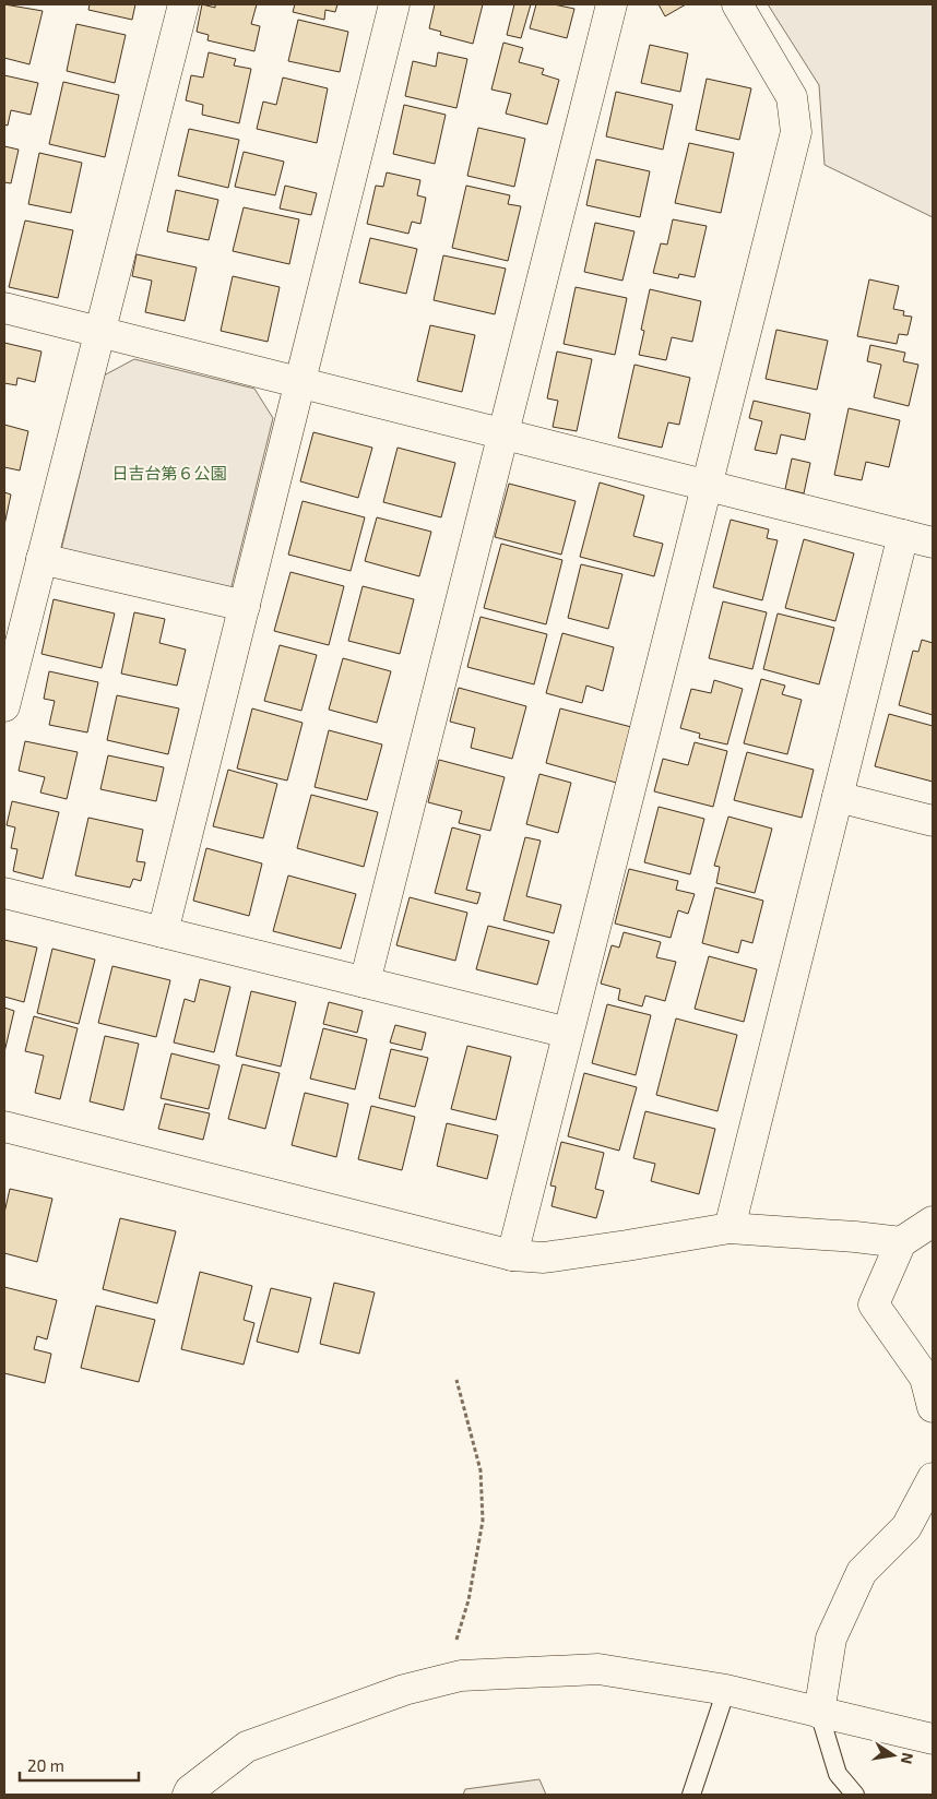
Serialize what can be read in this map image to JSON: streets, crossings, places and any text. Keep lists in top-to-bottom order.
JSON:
{
  "parks": ["日吉台第６公園"],
  "scale_bar": "20 m",
  "north": "right"
}
